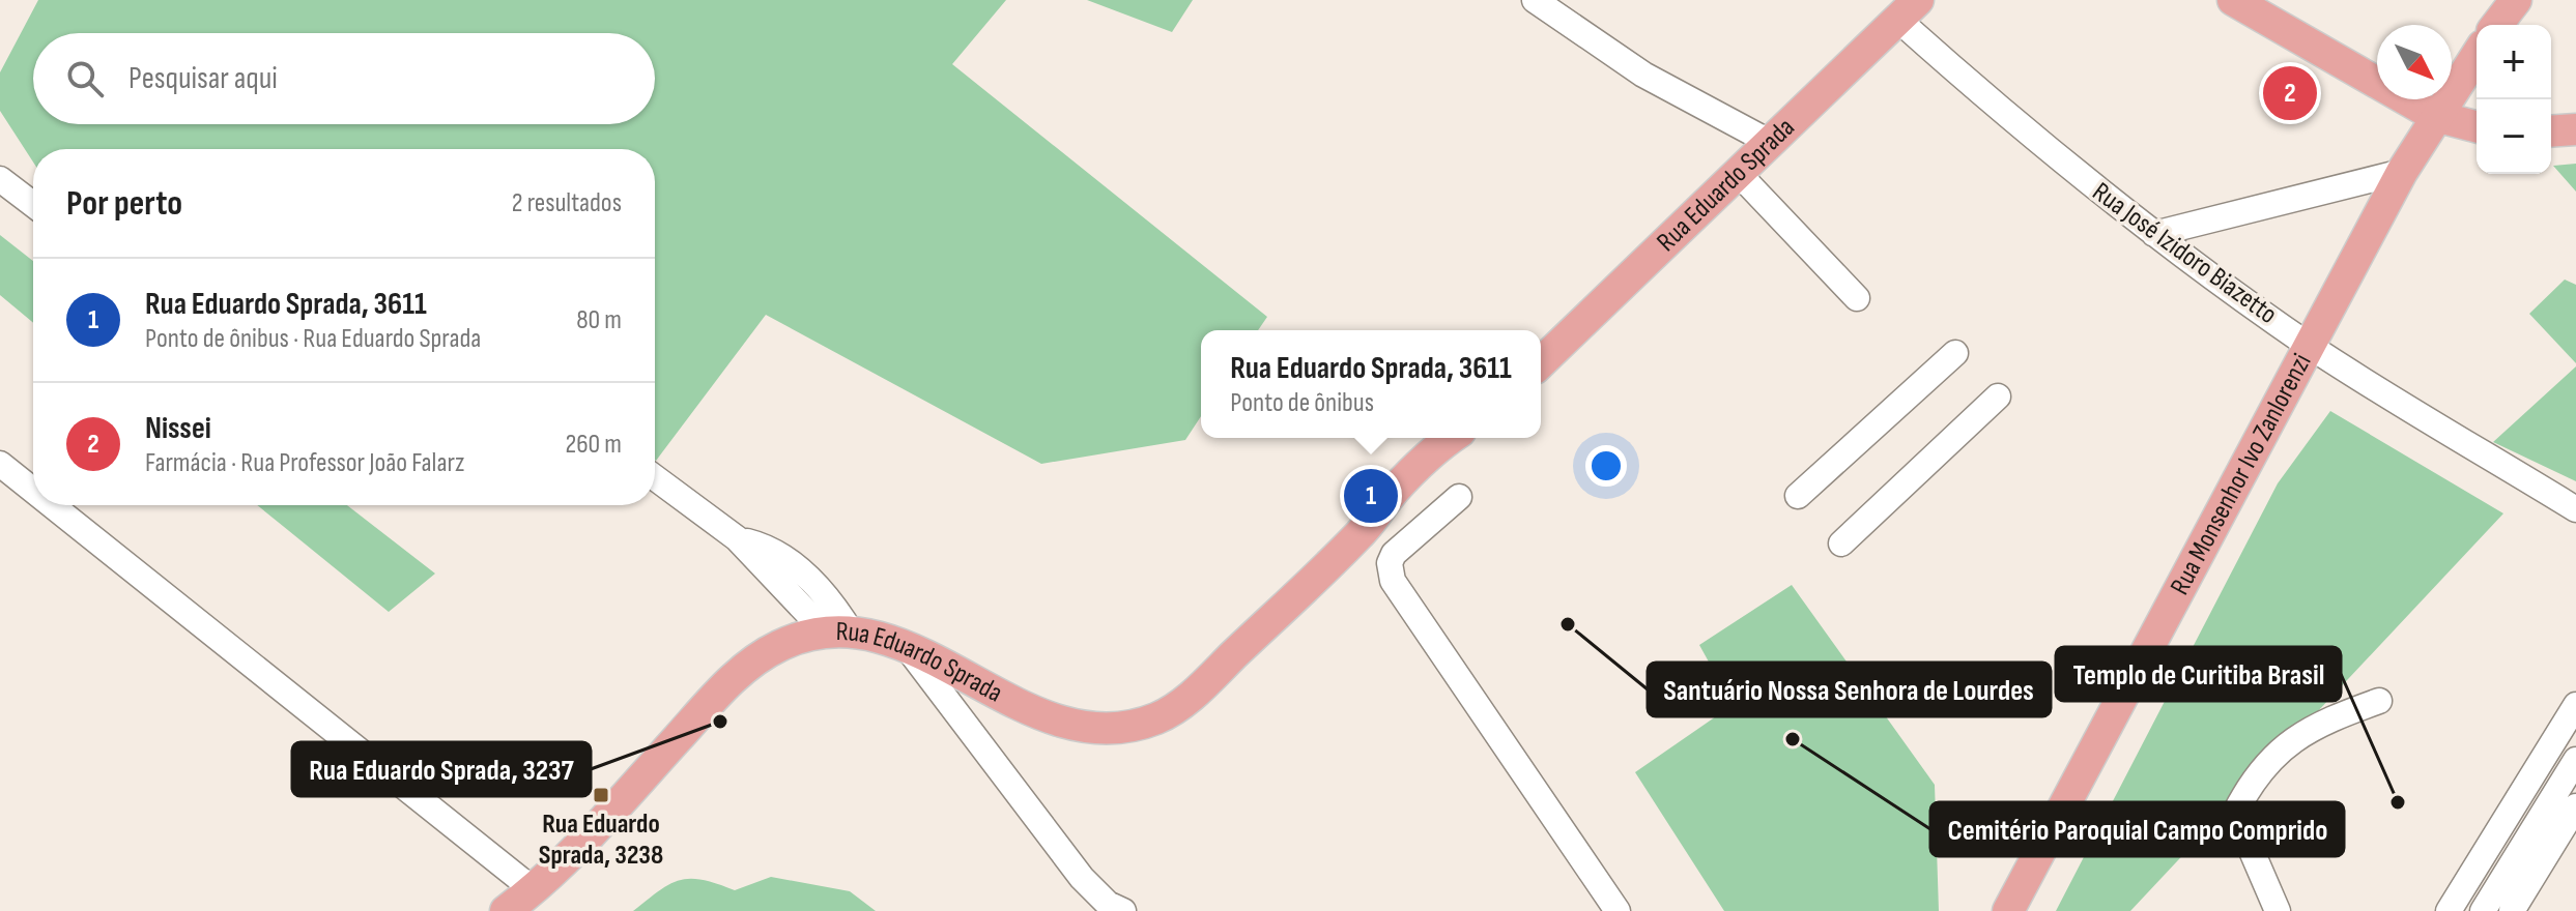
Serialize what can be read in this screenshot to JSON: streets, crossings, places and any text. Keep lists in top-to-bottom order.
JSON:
{
  "streets": {
    "main road": ["Rua Eduardo Sprada", "Rua Monsenhor Ivo Zanlorenzi"],
    "street": ["Rua José Izidoro Biazetto"]
  },
  "crossings": [
    ["Rua Eduardo Sprada", "Rua José Izidoro Biazetto"],
    ["Rua José Izidoro Biazetto", "Rua Monsenhor Ivo Zanlorenzi"]
  ],
  "places": {
    "other": [
      "Santuário Nossa Senhora de Lourdes",
      "Rua Eduardo Sprada, 3237",
      "Cemitério Paroquial Campo Comprido",
      "Templo de Curitiba Brasil"
    ],
    "transit": ["Rua Eduardo Sprada, 3238"]
  },
  "north": "bottom right",
  "page": {
    "map_buttons": ["+", "−"],
    "search": "Pesquisar aqui",
    "pins": ["2", "1"],
    "heading": ["Por perto", "2 resultados"],
    "list": [
      {
        "mark": "1",
        "name": "Rua Eduardo Sprada, 3611",
        "note": "Ponto de ônibus · Rua Eduardo Sprada",
        "value": "80 m"
      },
      {
        "mark": "2",
        "name": "Nissei",
        "note": "Farmácia · Rua Professor João Falarz",
        "value": "260 m"
      }
    ],
    "popup": ["Rua Eduardo Sprada, 3611", "Ponto de ônibus"]
  }
}
